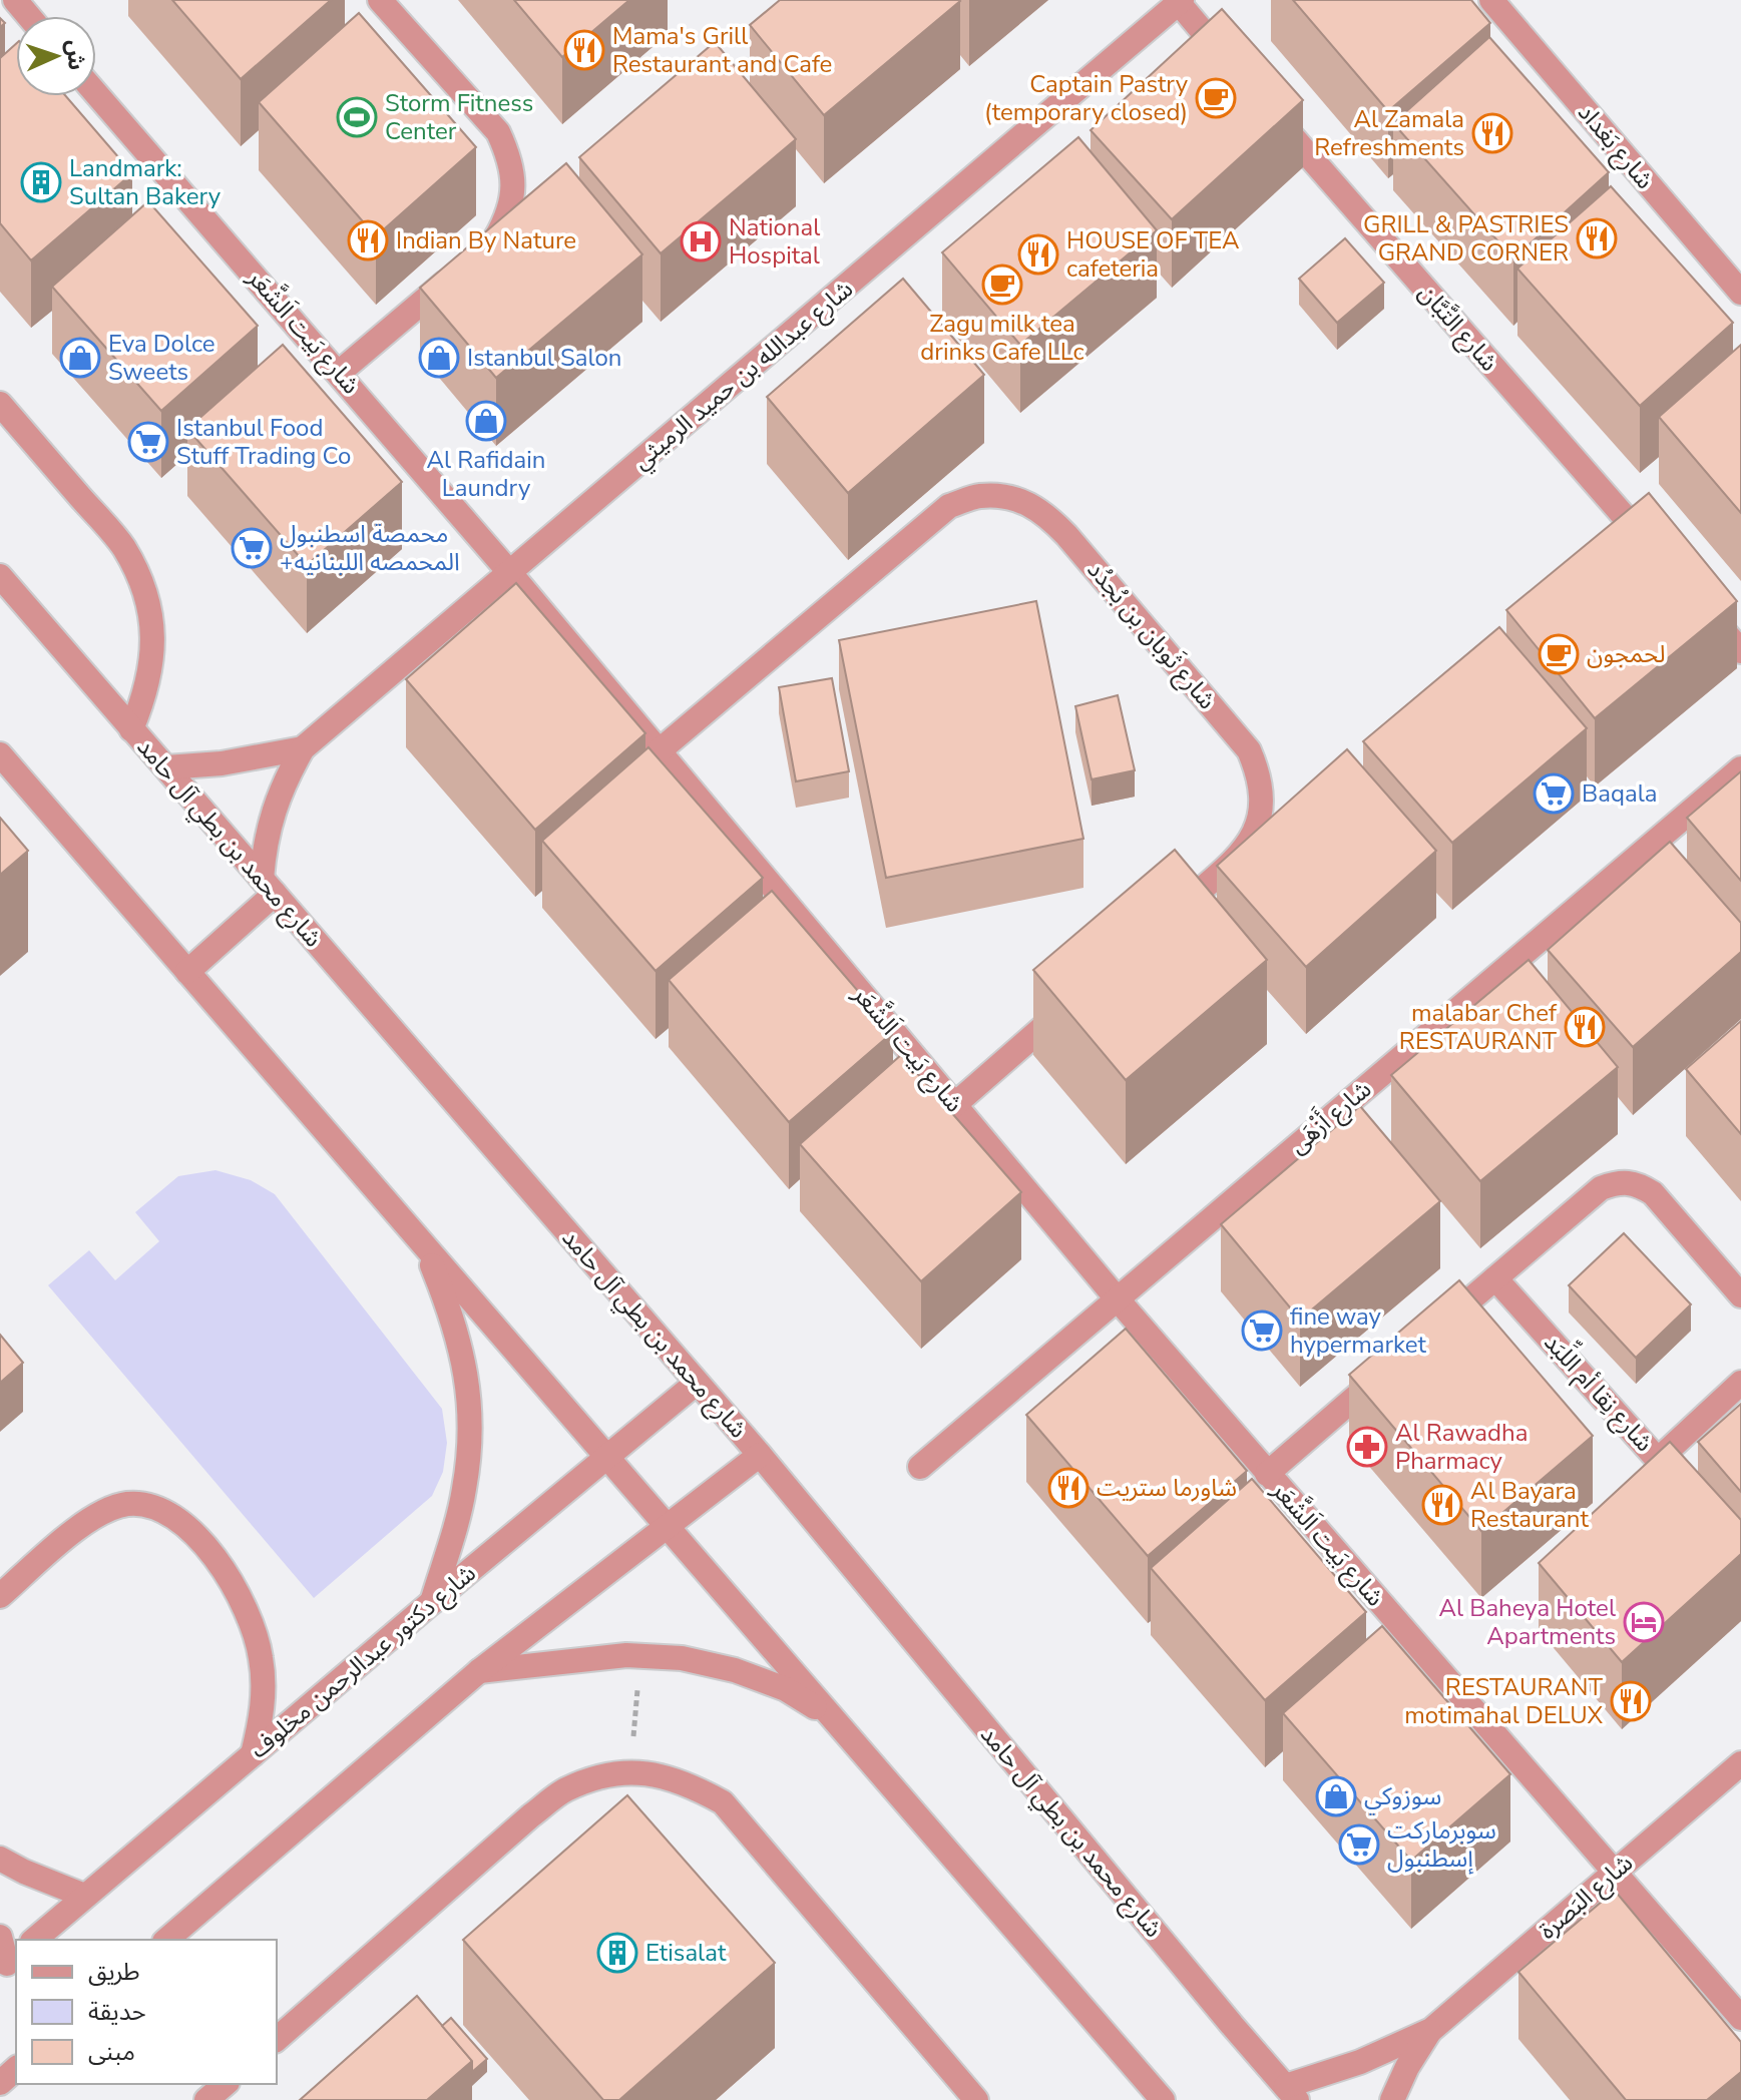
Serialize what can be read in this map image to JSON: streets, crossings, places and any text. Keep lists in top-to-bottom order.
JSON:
{
  "streets": {
    "street": [
      "شارع بَغداد",
      "شارع التَّبَّان",
      "شارع بَيت اَلشَّعَر",
      "شارع عبدالله بن حميد الرميثي",
      "شارع ثَوبان بن بُجدُد",
      "شارع محمد بن بطي آل حامد",
      "شارع أَزْهَى",
      "شارع نِقا أم اللِّبَد",
      "شارع دكتور عبدالرحمن مخلوف",
      "شارع البَصرة"
    ]
  },
  "crossings": [
    ["شارع بَيت اَلشَّعَر", "شارع عبدالله بن حميد الرميثي"],
    ["شارع بَيت اَلشَّعَر", "شارع ثَوبان بن بُجدُد"],
    ["شارع بَيت اَلشَّعَر", "شارع أَزْهَى"],
    ["شارع بَيت اَلشَّعَر", "شارع البَصرة"],
    ["شارع عبدالله بن حميد الرميثي", "شارع محمد بن بطي آل حامد"],
    ["شارع محمد بن بطي آل حامد", "شارع دكتور عبدالرحمن مخلوف"],
    ["شارع محمد بن بطي آل حامد", "شارع البَصرة"]
  ],
  "places": {
    "restaurant": [
      "Mama's Grill Restaurant and Cafe",
      "Al Zamala Refreshments",
      "GRILL & PASTRIES GRAND CORNER",
      "Indian By Nature",
      "HOUSE OF TEA cafeteria",
      "malabar Chef RESTAURANT",
      "شاورما ستريت",
      "Al Bayara Restaurant",
      "RESTAURANT motimahal DELUX"
    ],
    "cafe": ["Captain Pastry (temporary closed)", "Zagu milk tea drinks Cafe LLc", "لحمجون"],
    "sports": ["Storm Fitness Center"],
    "building": ["Landmark: Sultan Bakery", "Etisalat"],
    "hospital": ["National Hospital"],
    "shop": [
      "Eva Dolce Sweets",
      "Istanbul Salon",
      "Al Rafidain Laundry",
      "سوزوكي"
    ],
    "supermarket": [
      "Istanbul Food Stuff Trading Co",
      "محمصة اسطنبول +المحمصه اللبنانيه",
      "Baqala",
      "fine way hypermarket",
      "سوبرماركت إسطنبول"
    ],
    "pharmacy": ["Al Rawadha Pharmacy"],
    "hotel": ["Al Baheya Hotel Apartments"]
  },
  "legend": ["طريق", "حديقة", "مبنى"],
  "north": "right"
}
